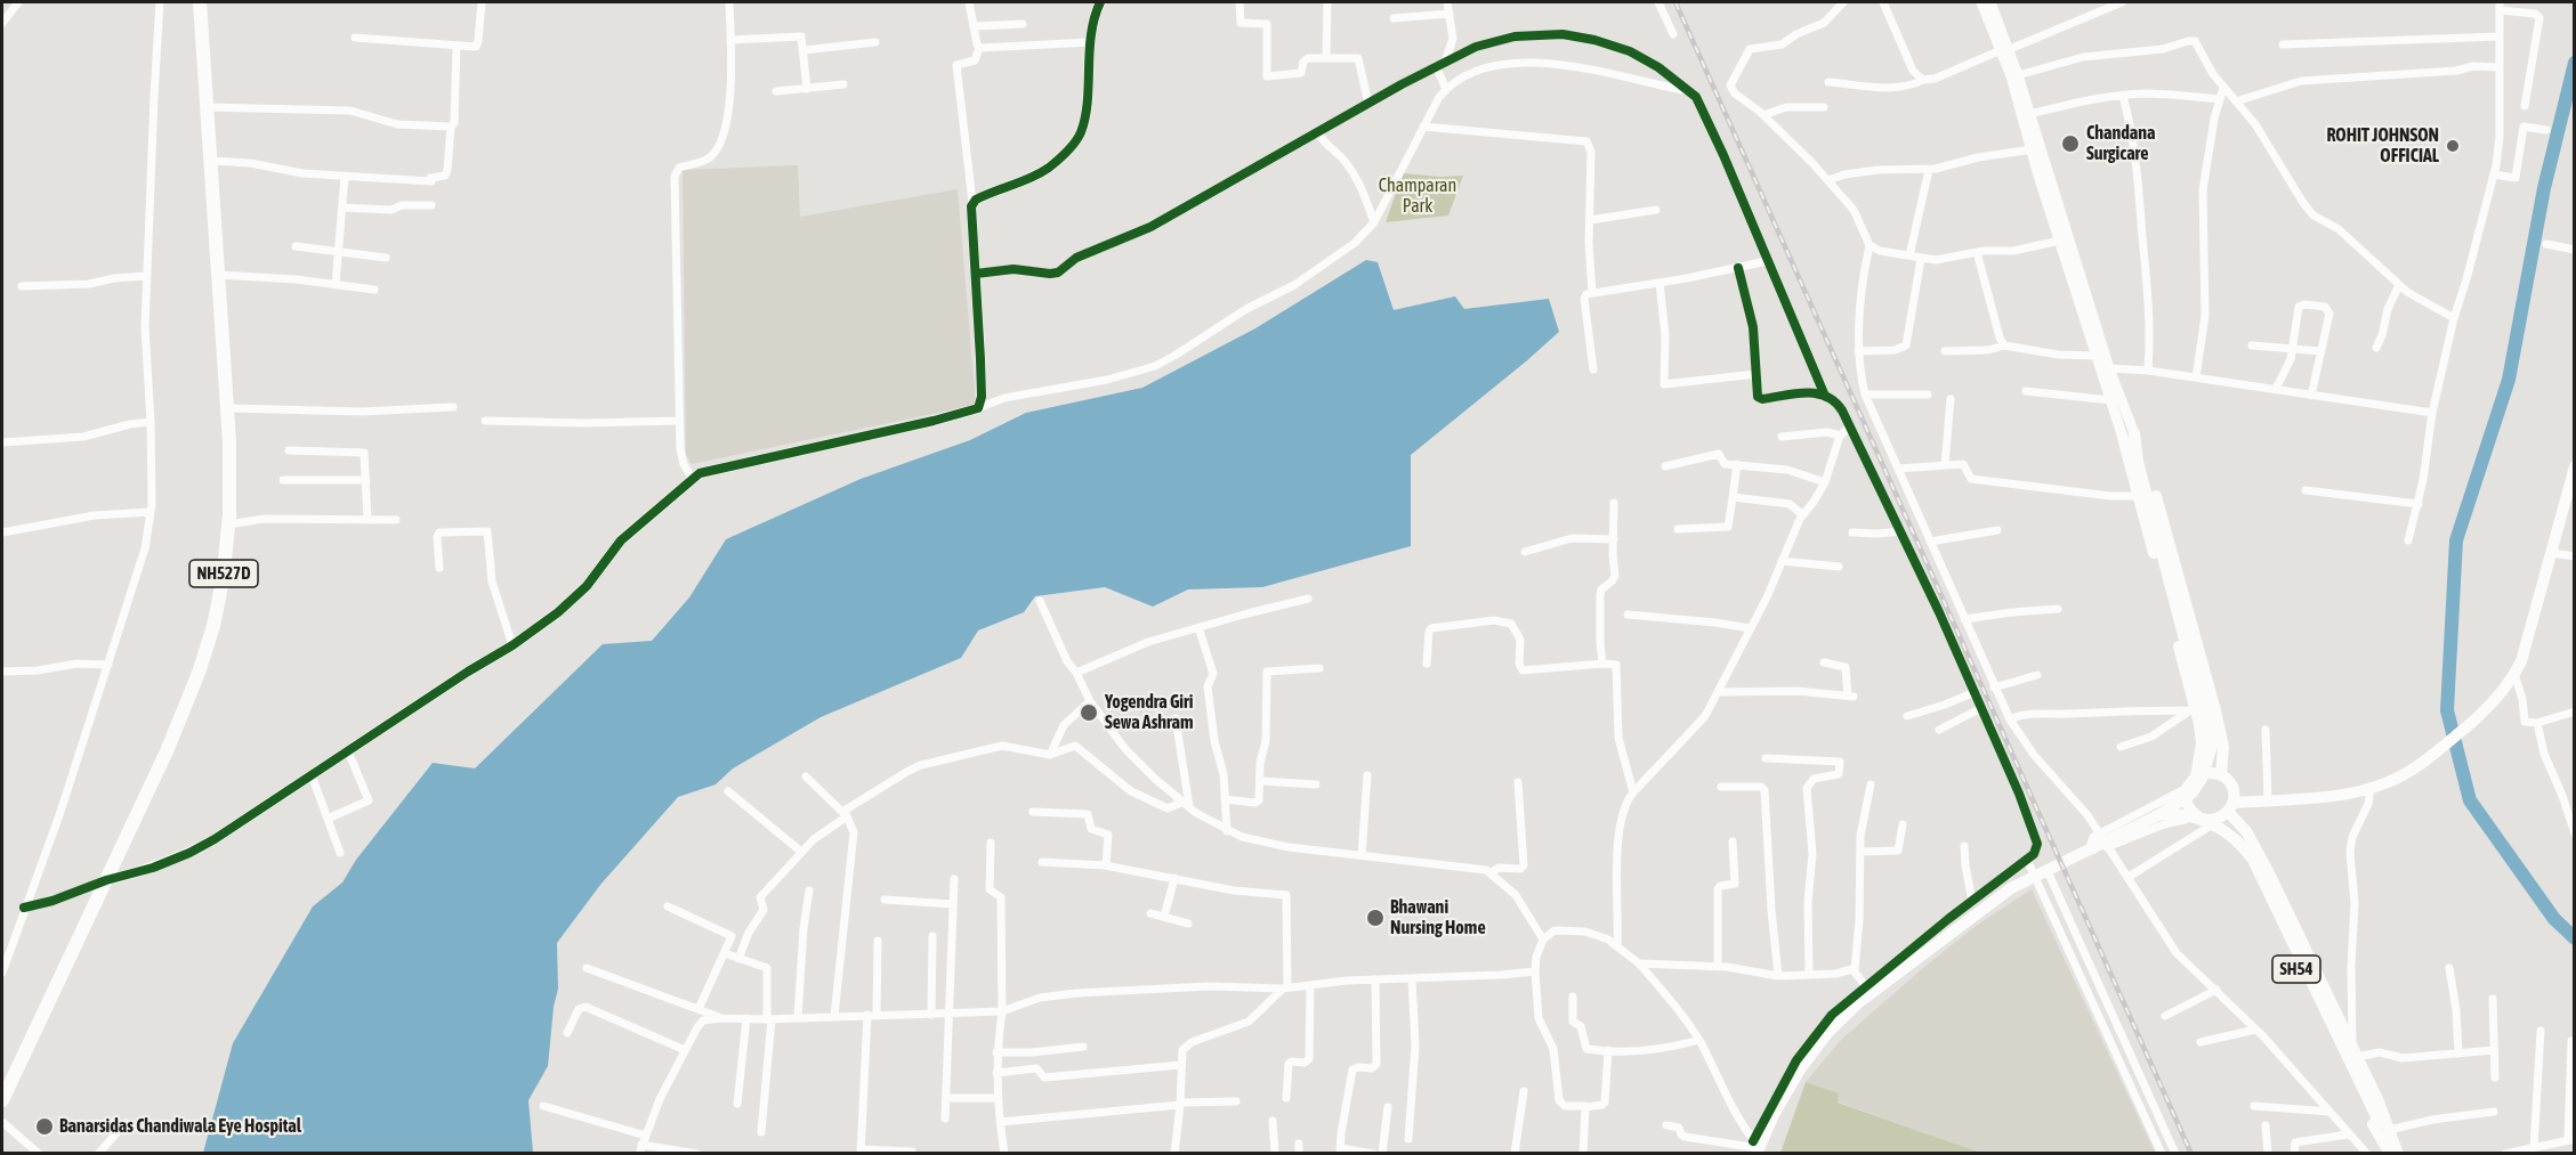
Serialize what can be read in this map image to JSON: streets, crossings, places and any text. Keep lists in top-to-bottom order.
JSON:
{
  "streets": {
    "highway": ["NH527D"],
    "main road": ["SH54"]
  },
  "parks": ["Champaran Park"],
  "places": [
    "Chandana Surgicare",
    "ROHIT JOHNSON OFFICIAL",
    "Yogendra Giri Sewa Ashram",
    "Bhawani Nursing Home",
    "Banarsidas Chandiwala Eye Hospital"
  ]
}
